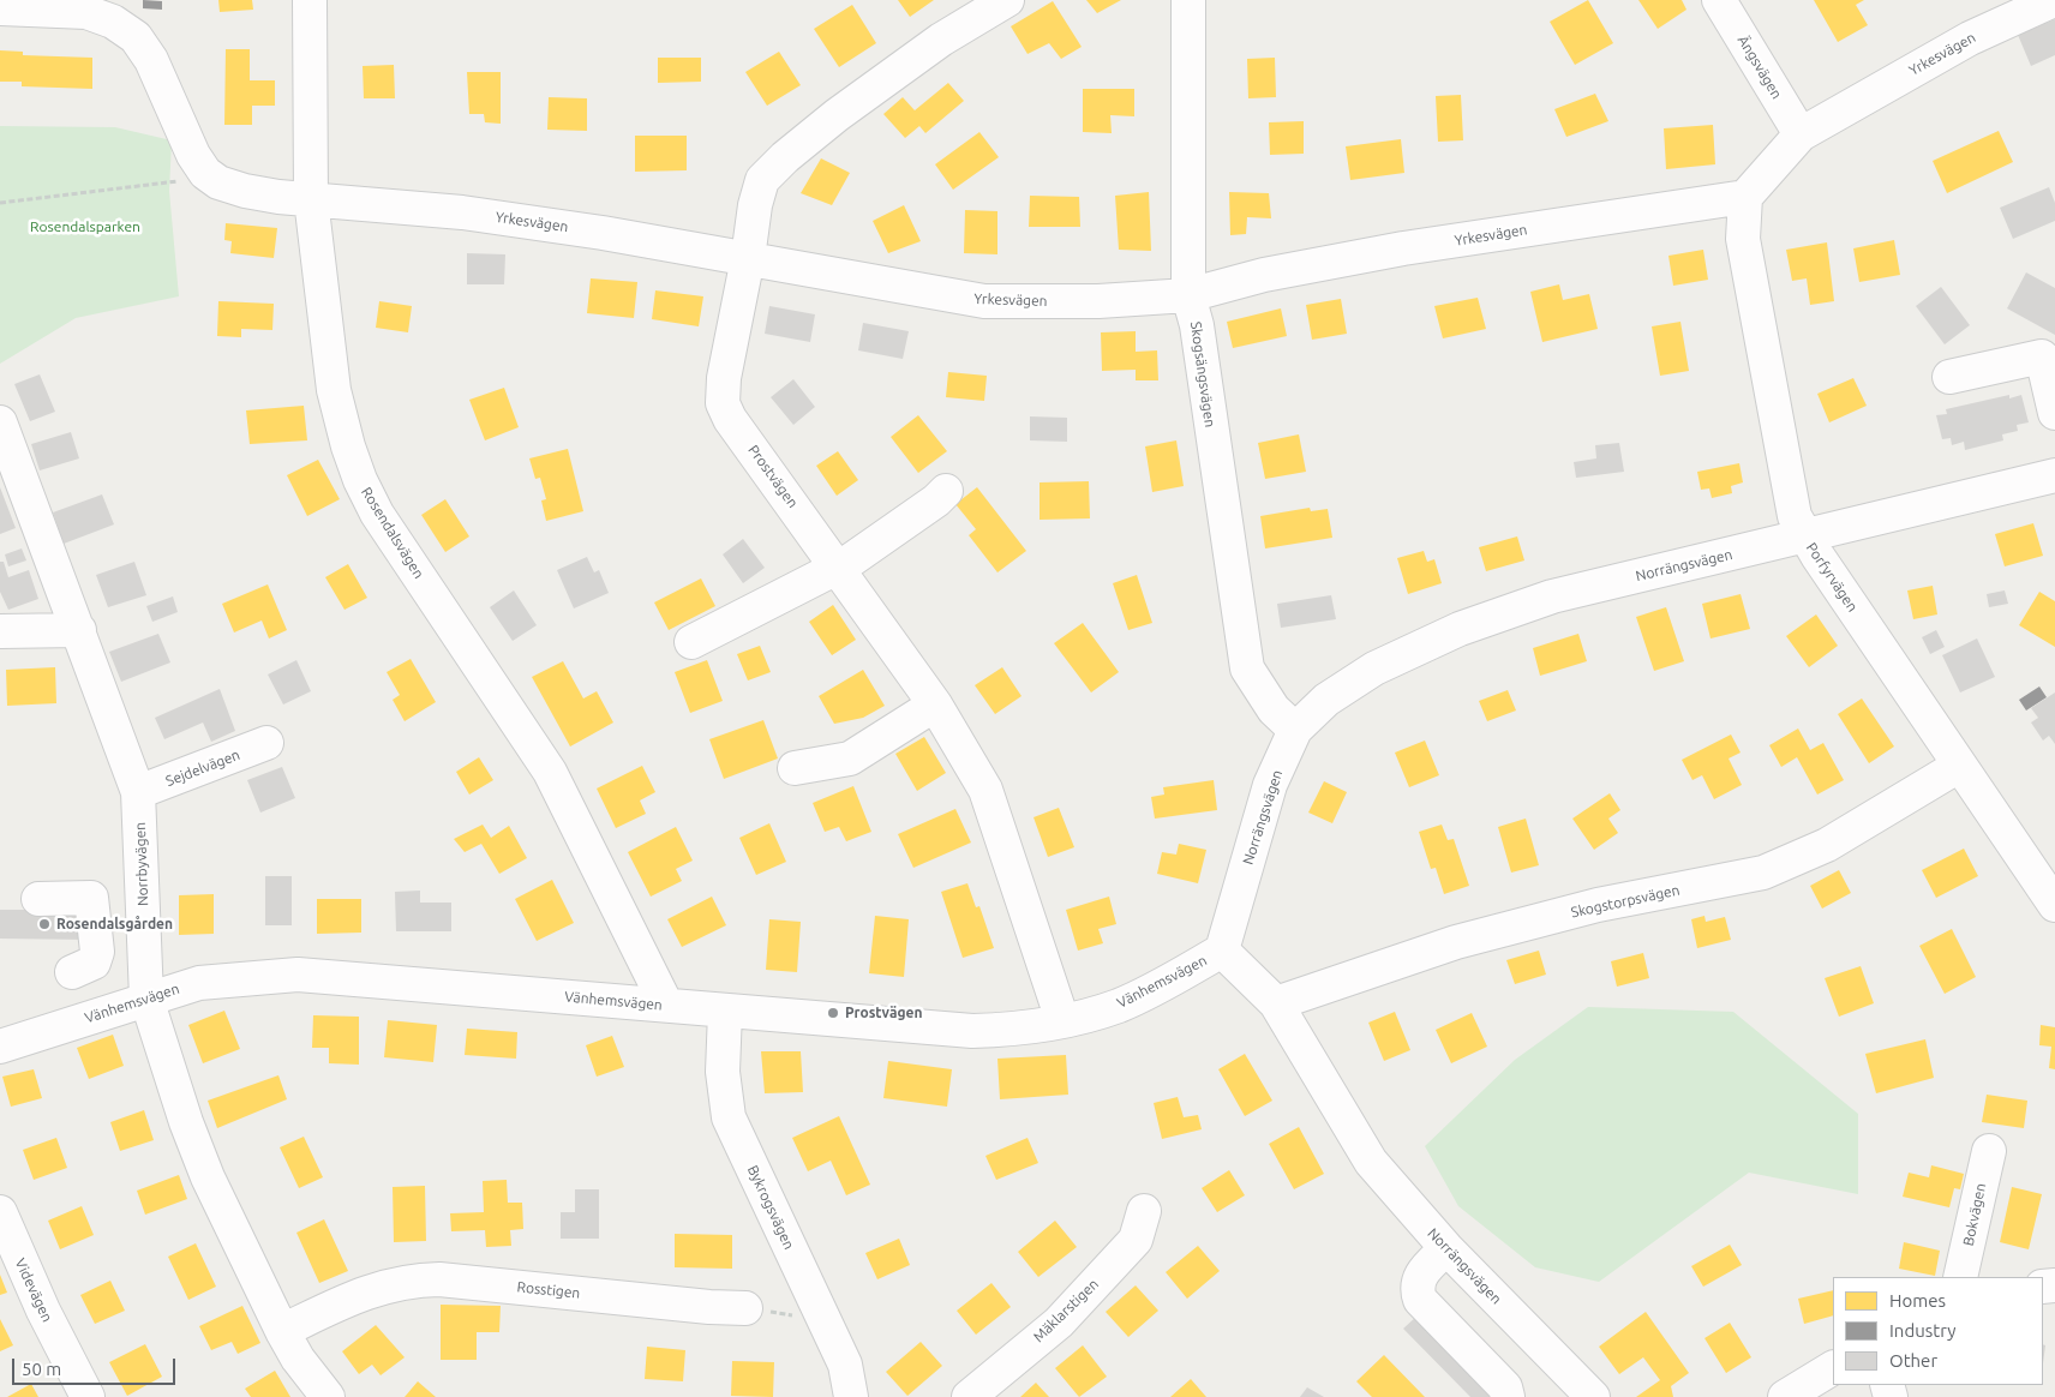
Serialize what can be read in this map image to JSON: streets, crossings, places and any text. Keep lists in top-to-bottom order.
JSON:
{
  "streets": {
    "street": [
      "Yrkesvägen",
      "Ängsvägen",
      "Skogsängsvägen",
      "Prostvägen",
      "Rosendalsvägen",
      "Norrängsvägen",
      "Porfyrvägen",
      "Sejdelvägen",
      "Norrbyvägen",
      "Skogstorpsvägen",
      "Vänhemsvägen",
      "Bykrogsvägen",
      "Bokvägen",
      "Videvägen",
      "Rosstigen",
      "Mäklarstigen"
    ]
  },
  "crossings": [
    ["Yrkesvägen", "Ängsvägen"],
    ["Yrkesvägen", "Skogsängsvägen"],
    ["Yrkesvägen", "Prostvägen"],
    ["Yrkesvägen", "Rosendalsvägen"],
    ["Yrkesvägen", "Porfyrvägen"],
    ["Skogsängsvägen", "Norrängsvägen"],
    ["Prostvägen", "Vänhemsvägen"],
    ["Rosendalsvägen", "Vänhemsvägen"],
    ["Norrängsvägen", "Porfyrvägen"],
    ["Norrängsvägen", "Skogstorpsvägen"],
    ["Norrängsvägen", "Vänhemsvägen"],
    ["Porfyrvägen", "Skogstorpsvägen"],
    ["Sejdelvägen", "Norrbyvägen"],
    ["Norrbyvägen", "Vänhemsvägen"],
    ["Norrbyvägen", "Rosstigen"],
    ["Vänhemsvägen", "Bykrogsvägen"]
  ],
  "parks": ["Rosendalsparken"],
  "places": ["Rosendalsgården", "Prostvägen"],
  "legend": ["Homes", "Industry", "Other"],
  "scale_bar": "50 m"
}
